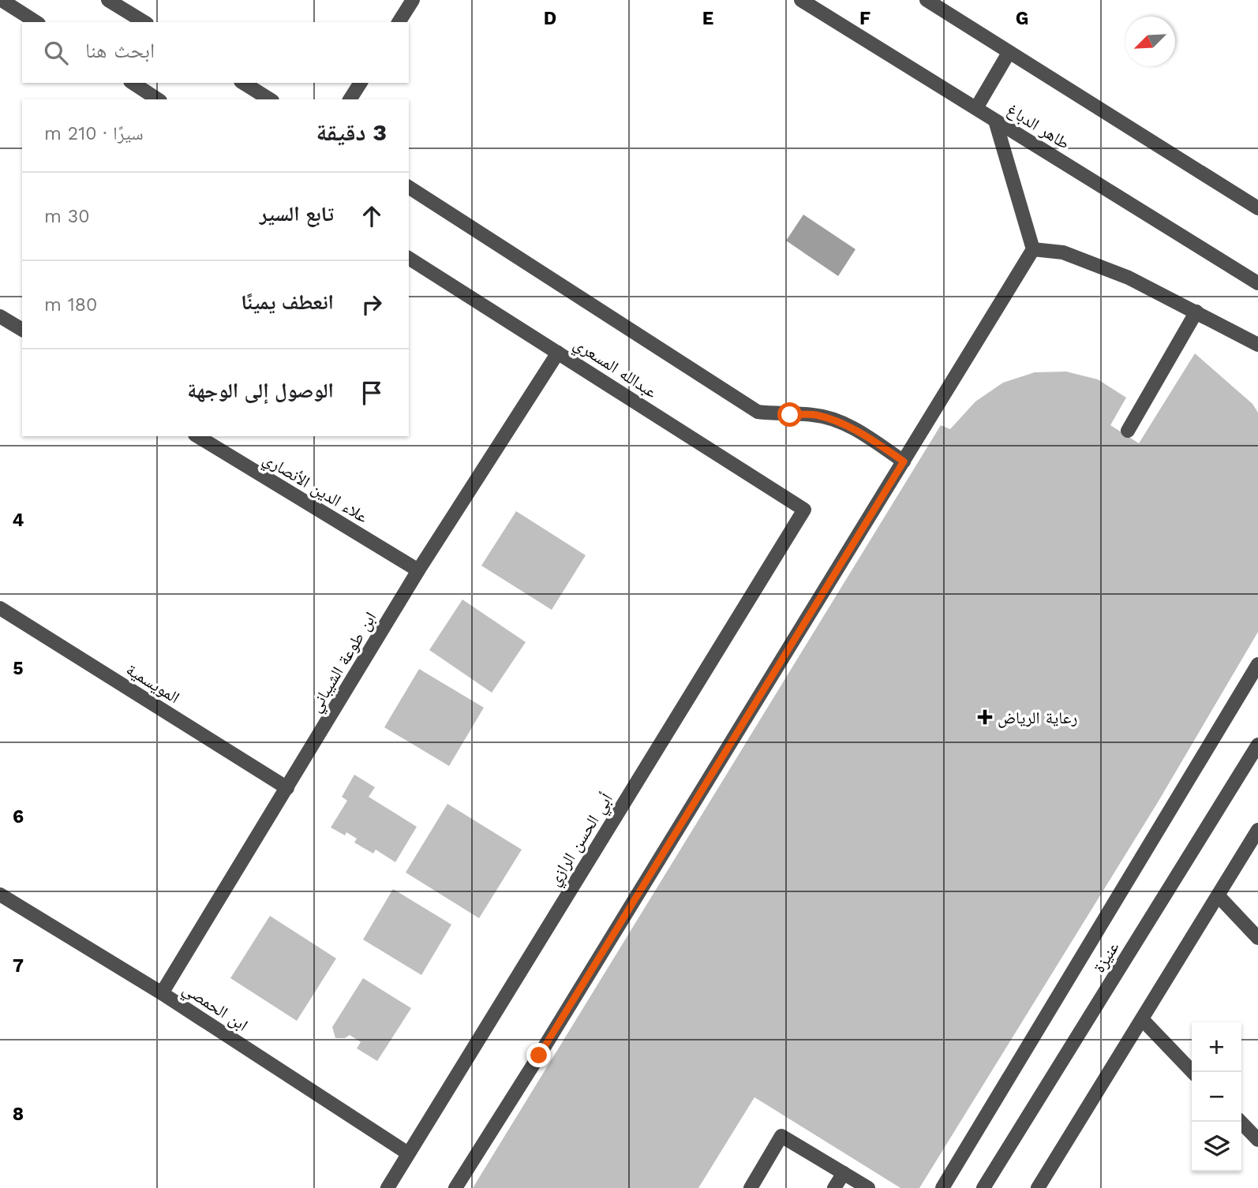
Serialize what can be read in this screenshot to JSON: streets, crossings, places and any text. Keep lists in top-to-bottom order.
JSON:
{
  "streets": {
    "street": [
      "طاهر الدباغ",
      "عبدالله المسعري",
      "علاء الدين الأنصاري",
      "ابن طوعة الشيباني",
      "المويسمية",
      "أبي الحسن الرازي",
      "عنيزة",
      "ابن الحمصي"
    ]
  },
  "crossings": [
    ["عبدالله المسعري", "ابن طوعة الشيباني"],
    ["عبدالله المسعري", "أبي الحسن الرازي"],
    ["علاء الدين الأنصاري", "ابن طوعة الشيباني"],
    ["ابن طوعة الشيباني", "المويسمية"],
    ["ابن طوعة الشيباني", "ابن الحمصي"],
    ["أبي الحسن الرازي", "ابن الحمصي"]
  ],
  "places": {
    "health": ["رعاية الرياض"]
  },
  "north": "bottom left",
  "page": {
    "search": "ابحث هنا",
    "heading": ["3 دقيقة", "سيرًا · 210 m"],
    "list": [
      ["تابع السير", "30 m"],
      ["انعطف يمينًا", "180 m"],
      "الوصول إلى الوجهة"
    ],
    "map_buttons": ["+", "−"]
  },
  "grid": {
    "columns": [
      "D",
      "E",
      "F",
      "G"
    ],
    "rows": [
      "4",
      "5",
      "6",
      "7",
      "8"
    ]
  }
}
